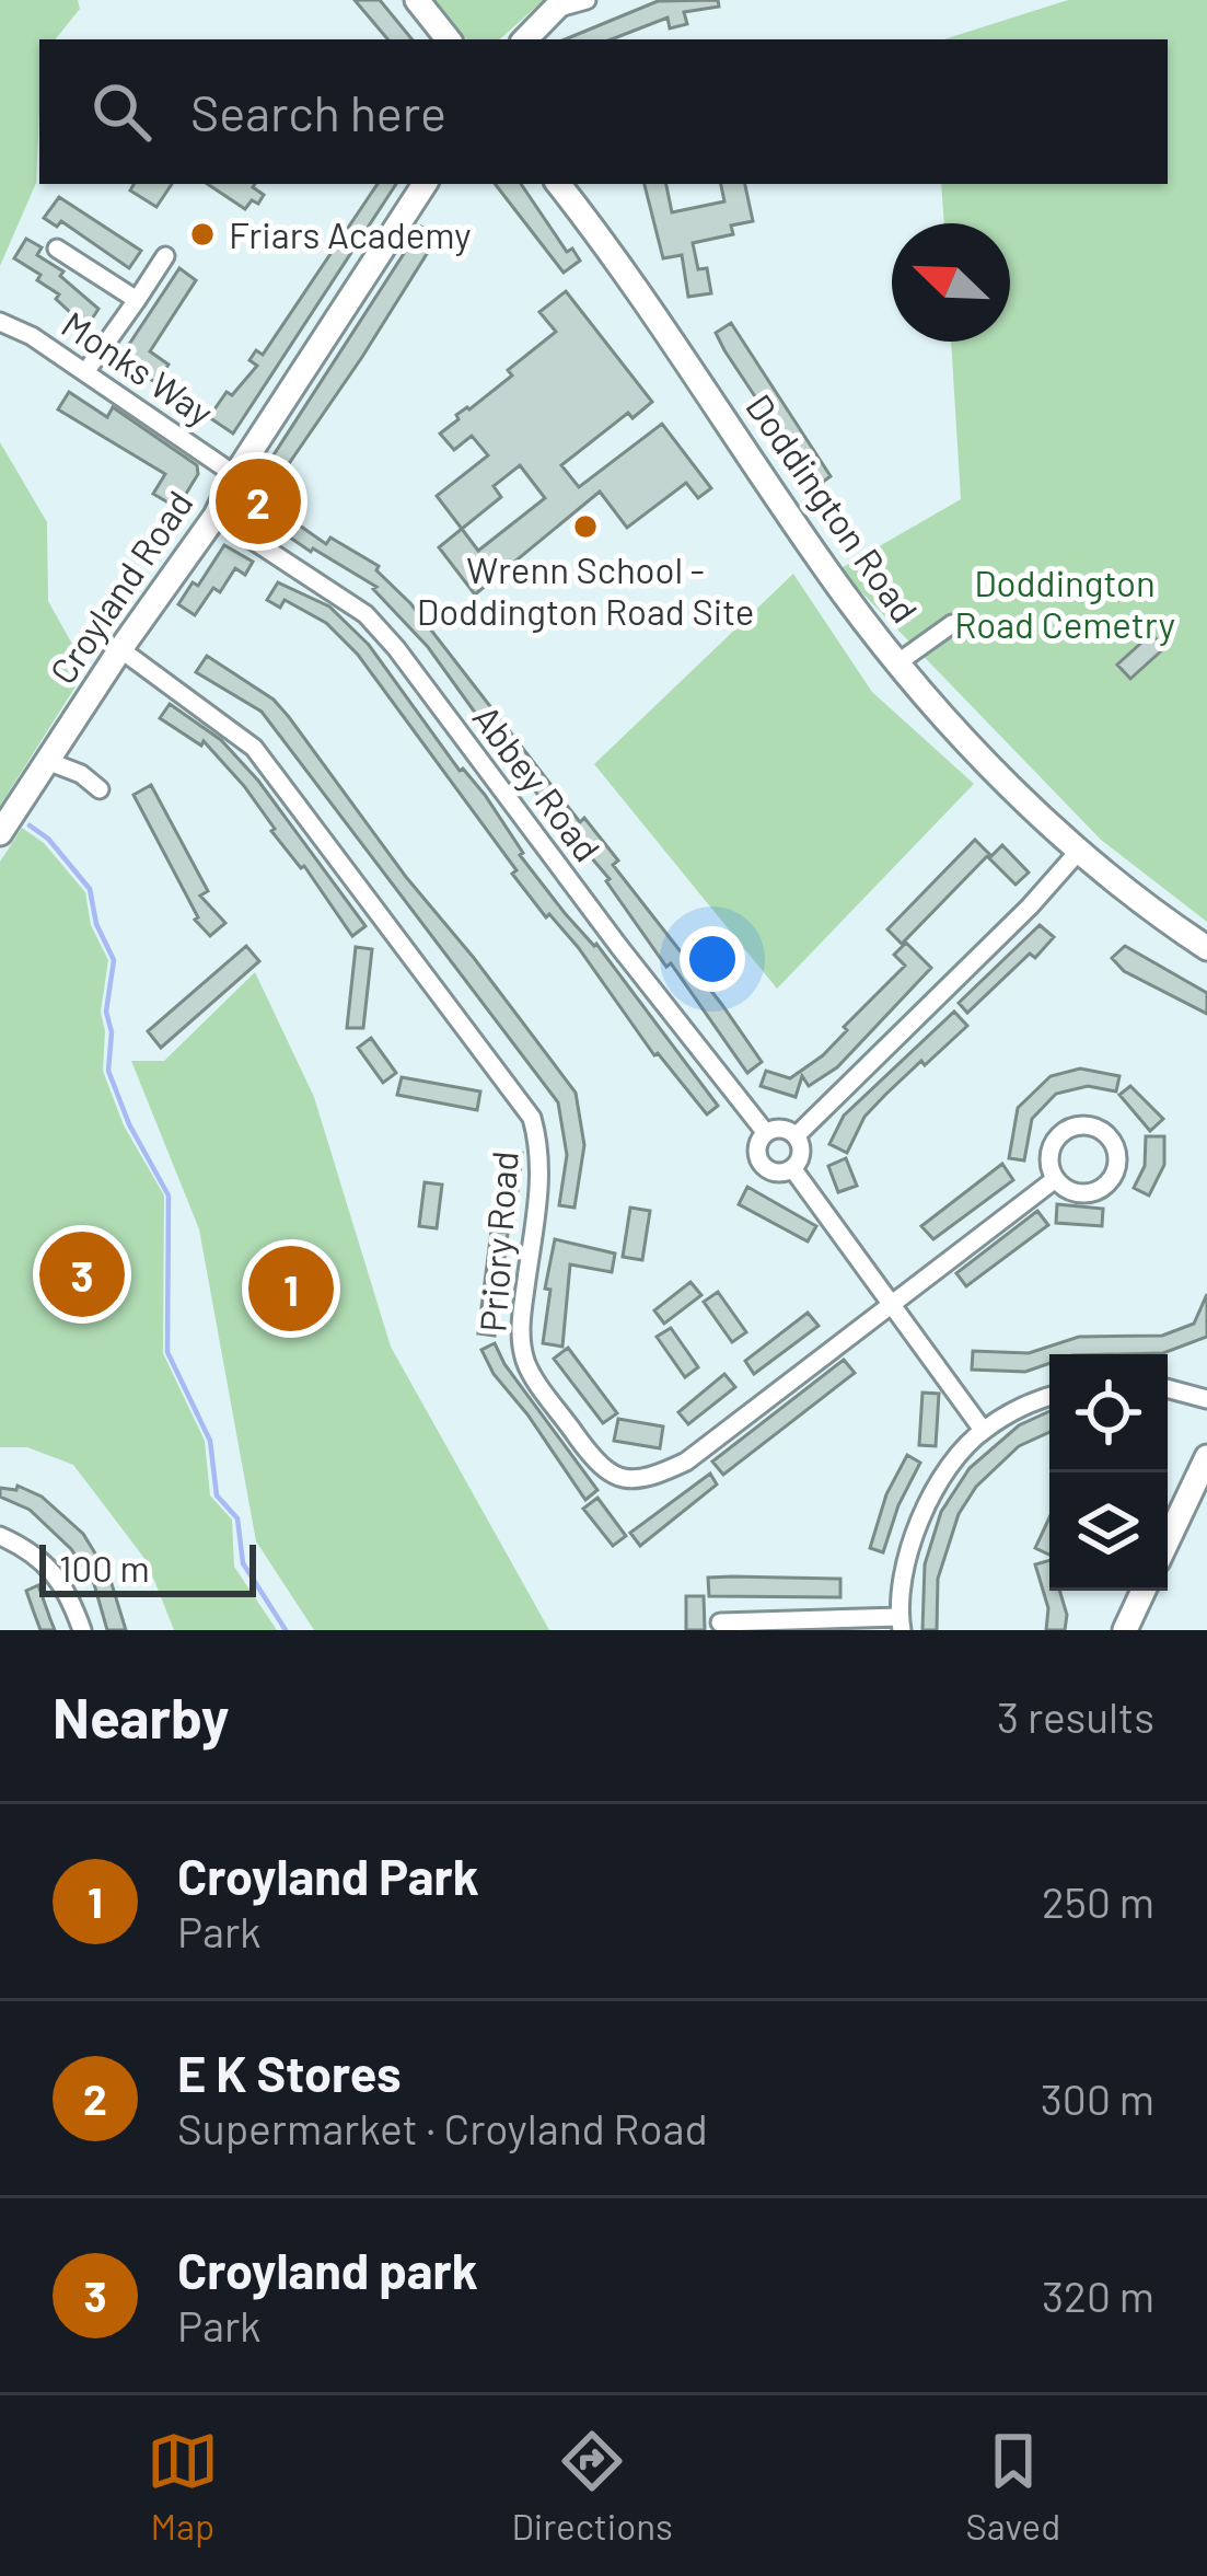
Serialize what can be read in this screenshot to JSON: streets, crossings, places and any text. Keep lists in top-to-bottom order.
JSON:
{
  "streets": {
    "street": [
      "Monks Way",
      "Doddington Road",
      "Croyland Road",
      "Abbey Road",
      "Priory Road"
    ]
  },
  "crossings": [
    ["Monks Way", "Croyland Road"],
    ["Croyland Road", "Abbey Road"],
    ["Croyland Road", "Priory Road"]
  ],
  "parks": ["Doddington Road Cemetry"],
  "places": ["Friars Academy", "Wrenn School - Doddington Road Site"],
  "scale_bar": "100 m",
  "north": "top left",
  "page": {
    "search": "Search here",
    "pins": ["2", "3", "1"],
    "scale": "100 m",
    "heading": ["Nearby", "3 results"],
    "list": [
      {
        "mark": "1",
        "name": "Croyland Park",
        "note": "Park",
        "value": "250 m"
      },
      {
        "mark": "2",
        "name": "E K Stores",
        "note": "Supermarket · Croyland Road",
        "value": "300 m"
      },
      {
        "mark": "3",
        "name": "Croyland park",
        "note": "Park",
        "value": "320 m"
      }
    ],
    "nav": ["Map", "Directions", "Saved"]
  }
}
